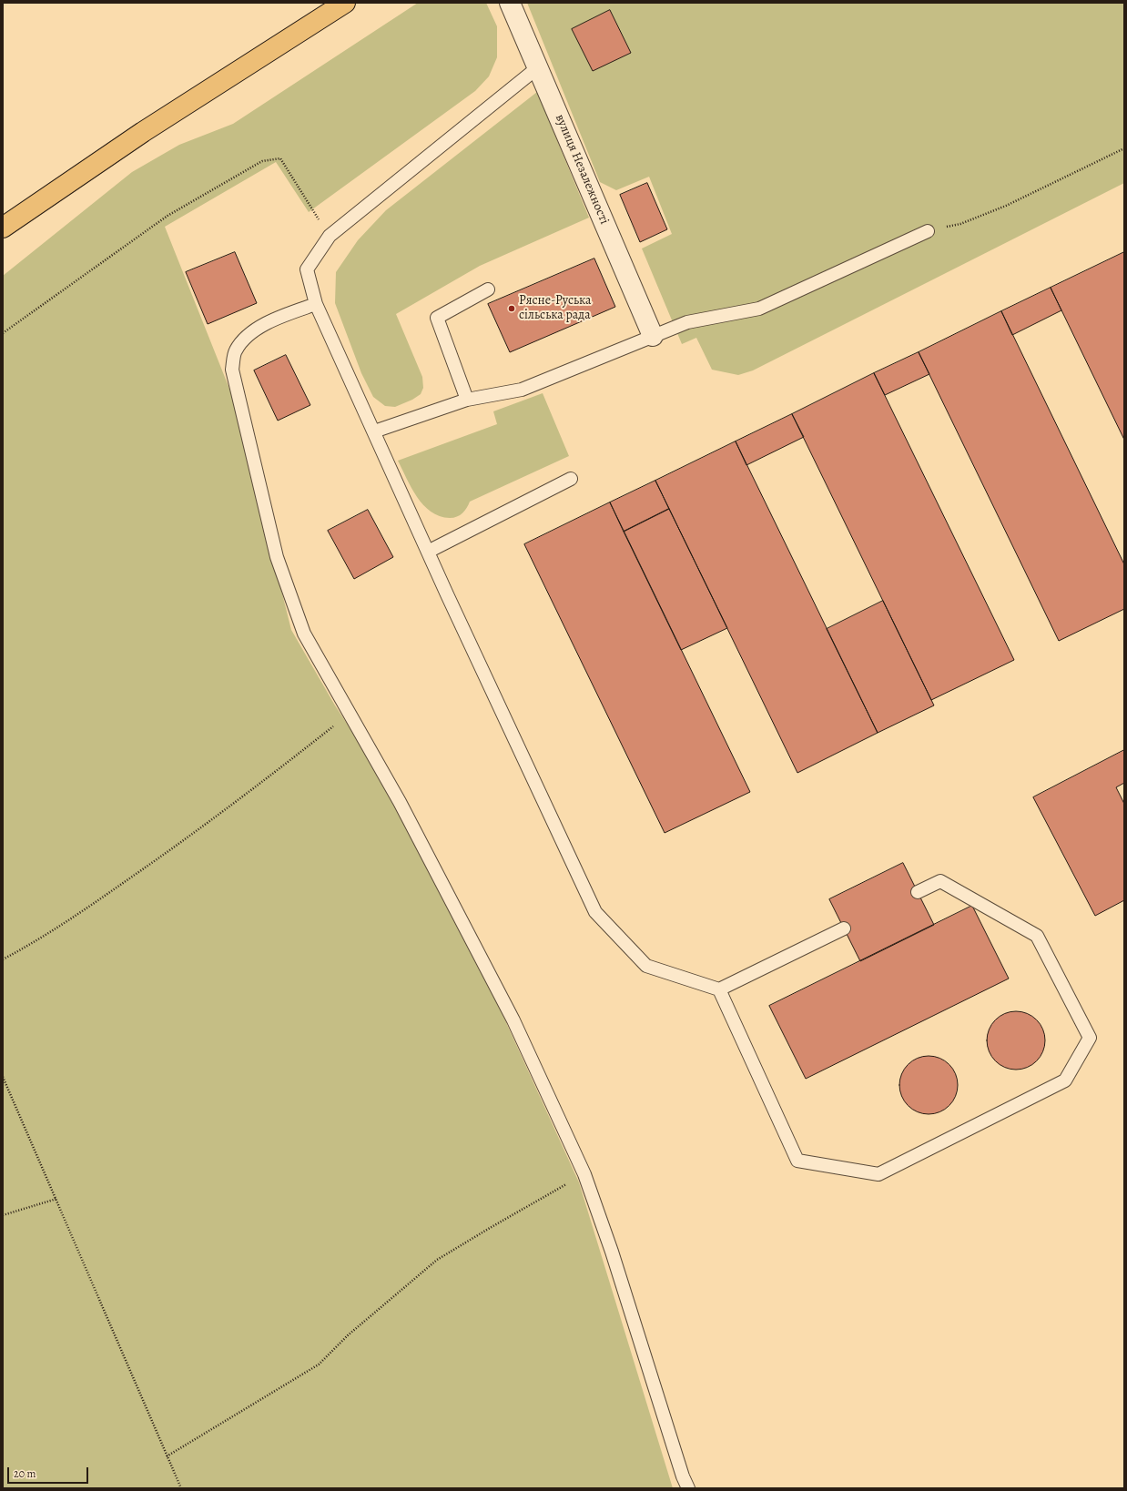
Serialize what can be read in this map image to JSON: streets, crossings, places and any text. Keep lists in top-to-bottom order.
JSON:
{
  "streets": {
    "street": ["вулиця Незалежності"]
  },
  "places": ["Рясне-Руська сільська рада"],
  "scale_bar": "20 m"
}
